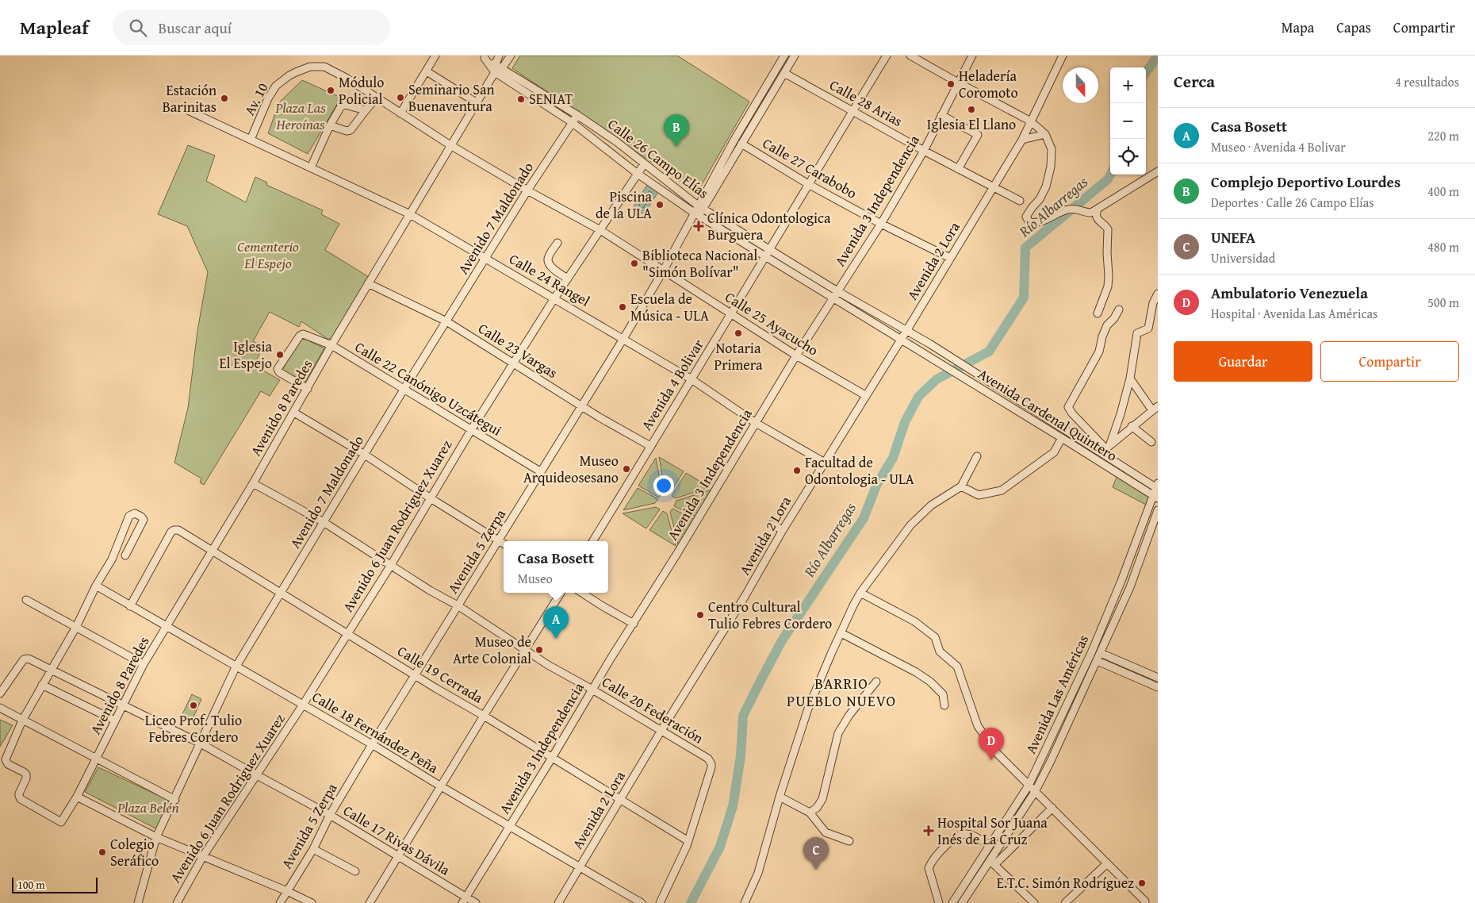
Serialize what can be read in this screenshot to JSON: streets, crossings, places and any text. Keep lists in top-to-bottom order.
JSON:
{
  "streets": {
    "street": [
      "Av. 10",
      "Calle 28 Arias",
      "Calle 26 Campo Elías",
      "Calle 27 Carabobo",
      "Avenida 3 Independencia",
      "Avenido 7 Maldonado",
      "Avenida 2 Lora",
      "Calle 24 Rangel",
      "Calle 25 Ayacucho",
      "Calle 23 Vargas",
      "Avenida 4 Bolivar",
      "Calle 22 Canónigo Uzcátegui",
      "Avenido 8 Paredes",
      "Avenida Cardenal Quintero",
      "Avenido 6 Juan Rodriguez Xuarez",
      "Avenida 5 Zerpa",
      "Calle 19 Cerrada",
      "Avenida Las Américas",
      "Calle 20 Federación",
      "Calle 18 Fernández Peña",
      "Calle 17 Rivas Dávila"
    ]
  },
  "crossings": [
    ["Av. 10", "Calle 24 Rangel"],
    ["Av. 10", "Calle 25 Ayacucho"],
    ["Calle 28 Arias", "Avenida 3 Independencia"],
    ["Calle 28 Arias", "Avenida 2 Lora"],
    ["Calle 28 Arias", "Avenida 4 Bolivar"],
    ["Calle 26 Campo Elías", "Avenida 3 Independencia"],
    ["Calle 26 Campo Elías", "Avenido 7 Maldonado"],
    ["Calle 26 Campo Elías", "Avenida 2 Lora"],
    ["Calle 26 Campo Elías", "Avenida 4 Bolivar"],
    ["Calle 26 Campo Elías", "Avenido 8 Paredes"],
    ["Calle 26 Campo Elías", "Avenida Cardenal Quintero"],
    ["Calle 26 Campo Elías", "Avenido 6 Juan Rodriguez Xuarez"],
    ["Calle 26 Campo Elías", "Avenida 5 Zerpa"],
    ["Calle 27 Carabobo", "Avenida 3 Independencia"],
    ["Calle 27 Carabobo", "Avenida 2 Lora"],
    ["Calle 27 Carabobo", "Avenida 4 Bolivar"],
    ["Avenida 3 Independencia", "Calle 24 Rangel"],
    ["Avenida 3 Independencia", "Calle 25 Ayacucho"],
    ["Avenida 3 Independencia", "Calle 19 Cerrada"],
    ["Avenida 3 Independencia", "Calle 20 Federación"],
    ["Avenida 3 Independencia", "Calle 18 Fernández Peña"],
    ["Avenida 3 Independencia", "Calle 17 Rivas Dávila"],
    ["Avenido 7 Maldonado", "Calle 24 Rangel"],
    ["Avenido 7 Maldonado", "Calle 25 Ayacucho"],
    ["Avenido 7 Maldonado", "Calle 23 Vargas"],
    ["Avenido 7 Maldonado", "Calle 22 Canónigo Uzcátegui"],
    ["Avenido 7 Maldonado", "Calle 19 Cerrada"],
    ["Avenido 7 Maldonado", "Calle 20 Federación"],
    ["Avenido 7 Maldonado", "Calle 18 Fernández Peña"],
    ["Avenido 7 Maldonado", "Calle 17 Rivas Dávila"],
    ["Avenida 2 Lora", "Calle 24 Rangel"],
    ["Avenida 2 Lora", "Calle 25 Ayacucho"],
    ["Avenida 2 Lora", "Calle 19 Cerrada"],
    ["Avenida 2 Lora", "Calle 20 Federación"],
    ["Avenida 2 Lora", "Calle 18 Fernández Peña"],
    ["Calle 24 Rangel", "Avenida 4 Bolivar"],
    ["Calle 24 Rangel", "Avenido 8 Paredes"],
    ["Calle 24 Rangel", "Avenido 6 Juan Rodriguez Xuarez"],
    ["Calle 24 Rangel", "Avenida 5 Zerpa"],
    ["Calle 25 Ayacucho", "Avenida 4 Bolivar"],
    ["Calle 25 Ayacucho", "Avenido 8 Paredes"],
    ["Calle 25 Ayacucho", "Avenido 6 Juan Rodriguez Xuarez"],
    ["Calle 25 Ayacucho", "Avenida 5 Zerpa"],
    ["Calle 23 Vargas", "Avenida 4 Bolivar"],
    ["Calle 23 Vargas", "Avenido 8 Paredes"],
    ["Calle 23 Vargas", "Avenido 6 Juan Rodriguez Xuarez"],
    ["Calle 23 Vargas", "Avenida 5 Zerpa"],
    ["Calle 22 Canónigo Uzcátegui", "Avenido 8 Paredes"],
    ["Calle 22 Canónigo Uzcátegui", "Avenido 6 Juan Rodriguez Xuarez"],
    ["Calle 22 Canónigo Uzcátegui", "Avenida 5 Zerpa"],
    ["Avenido 8 Paredes", "Calle 19 Cerrada"],
    ["Avenido 8 Paredes", "Calle 20 Federación"],
    ["Avenido 8 Paredes", "Calle 18 Fernández Peña"],
    ["Avenido 8 Paredes", "Calle 17 Rivas Dávila"],
    ["Avenida Cardenal Quintero", "Avenida Las Américas"],
    ["Avenido 6 Juan Rodriguez Xuarez", "Calle 19 Cerrada"],
    ["Avenido 6 Juan Rodriguez Xuarez", "Calle 20 Federación"],
    ["Avenido 6 Juan Rodriguez Xuarez", "Calle 18 Fernández Peña"],
    ["Avenido 6 Juan Rodriguez Xuarez", "Calle 17 Rivas Dávila"],
    ["Avenida 5 Zerpa", "Calle 19 Cerrada"],
    ["Avenida 5 Zerpa", "Calle 20 Federación"],
    ["Avenida 5 Zerpa", "Calle 18 Fernández Peña"],
    ["Avenida 5 Zerpa", "Calle 17 Rivas Dávila"],
    ["Calle 19 Cerrada", "Calle 20 Federación"],
    ["Calle 19 Cerrada", "Calle 18 Fernández Peña"]
  ],
  "districts": ["BARRIO PUEBLO NUEVO"],
  "water": ["Río Albarregas"],
  "parks": ["Plaza Las Heroínas", "Cementerio El Espejo", "Plaza Belén"],
  "places": {
    "other": [
      "Heladería Coromoto",
      "Módulo Policial",
      "Seminario San Buenaventura",
      "Estación Barinitas",
      "SENIAT",
      "Iglesia El Llano",
      "Piscina de la ULA",
      "Biblioteca Nacional \"Simón Bolívar\"",
      "Escuela de Música - ULA",
      "Notaria Primera",
      "Iglesia El Espejo",
      "Museo Arquideosesano",
      "Facultad de Odontologia - ULA",
      "Centro Cultural Tulio Febres Cordero",
      "Museo de Arte Colonial",
      "Liceo Prof. Tulio Febres Cordero",
      "Colegio Seráfico",
      "E.T.C. Simón Rodríguez"
    ],
    "health": ["Clínica Odontologica Burguera", "Hospital Sor Juana Inés de La Cruz"]
  },
  "scale_bar": "100 m",
  "north": "bottom",
  "page": {
    "header": "Mapleaf",
    "search": "Buscar aquí",
    "nav": ["Mapa", "Capas", "Compartir"],
    "heading": ["Cerca", "4 resultados"],
    "map_buttons": ["+", "−"],
    "list": [
      {
        "mark": "A",
        "name": "Casa Bosett",
        "note": "Museo · Avenida 4 Bolivar",
        "value": "220 m"
      },
      {
        "mark": "B",
        "name": "Complejo Deportivo Lourdes",
        "note": "Deportes · Calle 26 Campo Elías",
        "value": "400 m"
      },
      {
        "mark": "C",
        "name": "UNEFA",
        "note": "Universidad",
        "value": "480 m"
      },
      {
        "mark": "D",
        "name": "Ambulatorio Venezuela",
        "note": "Hospital · Avenida Las Américas",
        "value": "500 m"
      }
    ],
    "pins": [
      "B",
      "A",
      "D",
      "C"
    ],
    "buttons": ["Guardar", "Compartir"],
    "popup": ["Casa Bosett", "Museo"],
    "scale": "100 m"
  }
}
